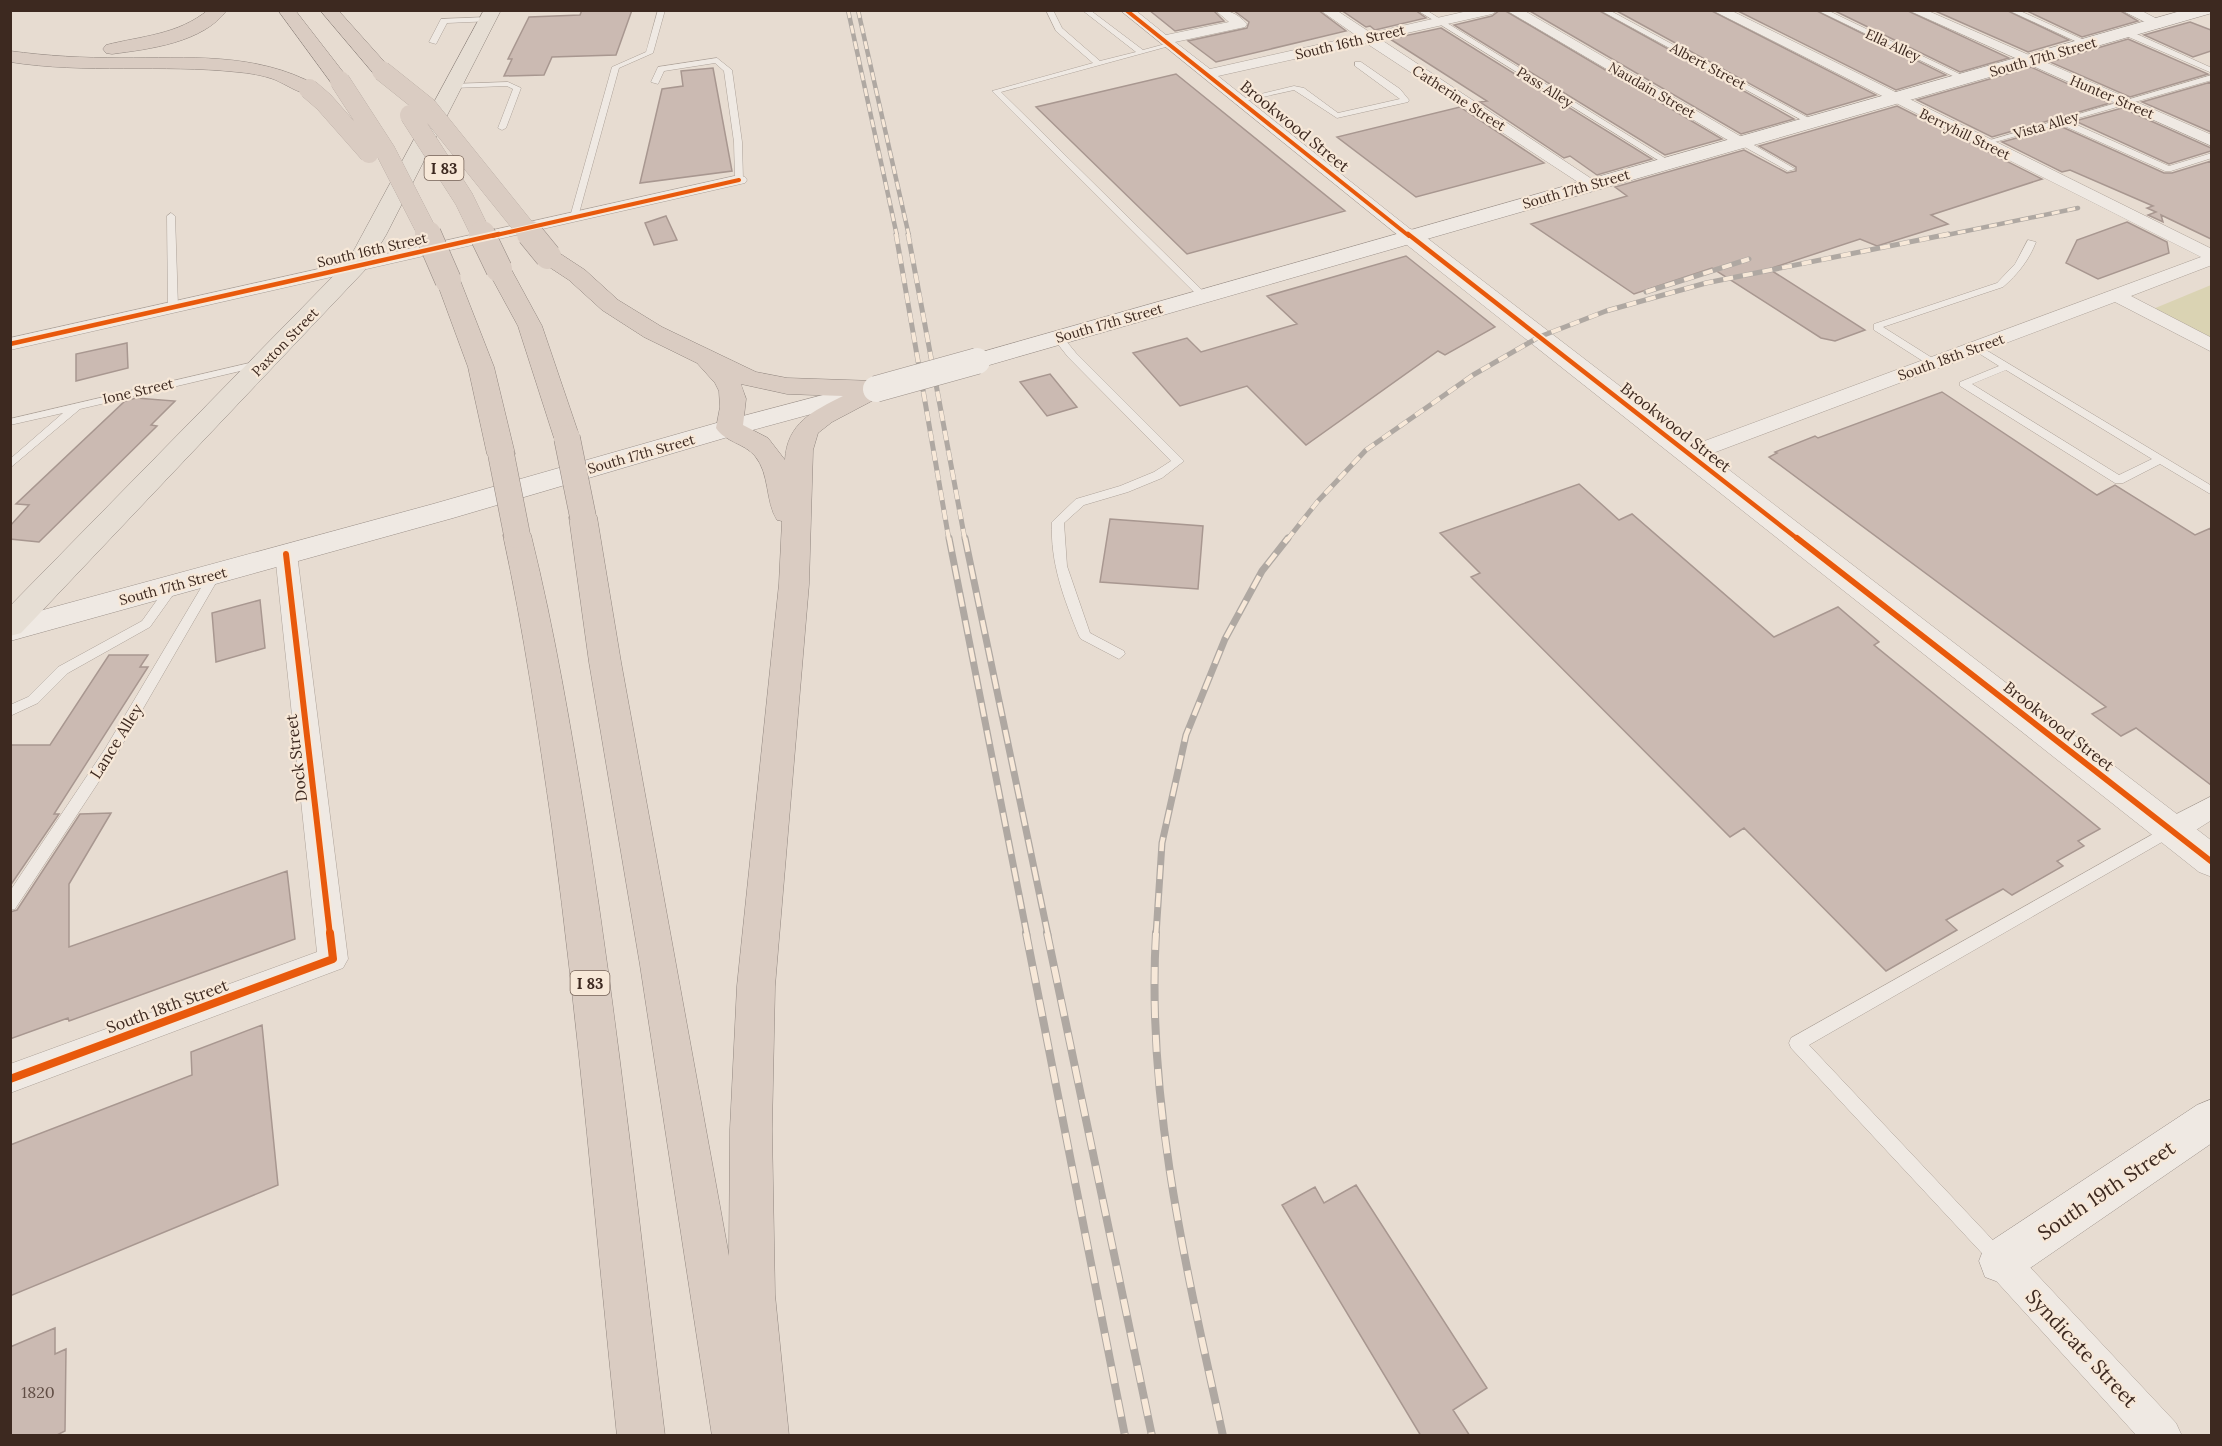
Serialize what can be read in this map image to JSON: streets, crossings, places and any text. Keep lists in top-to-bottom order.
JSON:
{
  "streets": {
    "highway": ["I 83"],
    "main road": [
      "South 17th Street",
      "Brookwood Street",
      "Paxton Street",
      "South 19th Street"
    ],
    "street": [
      "South 16th Street",
      "Naudain Street",
      "Hunter Street",
      "Catherine Street",
      "Berryhill Street",
      "South 18th Street",
      "Dock Street",
      "Syndicate Street"
    ],
    "lane": [
      "Ella Alley",
      "Albert Street",
      "Pass Alley",
      "Vista Alley",
      "Ione Street",
      "Lance Alley"
    ]
  },
  "crossings": [
    ["South 16th Street", "Pass Alley"],
    ["South 16th Street", "Catherine Street"],
    ["South 16th Street", "Brookwood Street"],
    ["South 16th Street", "Paxton Street"],
    ["Ella Alley", "South 17th Street"],
    ["South 17th Street", "Albert Street"],
    ["South 17th Street", "Pass Alley"],
    ["South 17th Street", "Naudain Street"],
    ["South 17th Street", "Hunter Street"],
    ["South 17th Street", "Catherine Street"],
    ["South 17th Street", "Brookwood Street"],
    ["South 17th Street", "Berryhill Street"],
    ["South 17th Street", "Lance Alley"],
    ["South 17th Street", "Dock Street"],
    ["Hunter Street", "Vista Alley"],
    ["Vista Alley", "Berryhill Street"],
    ["Brookwood Street", "South 18th Street"],
    ["Berryhill Street", "South 18th Street"],
    ["Paxton Street", "Ione Street"],
    ["South 18th Street", "Dock Street"],
    ["South 19th Street", "Syndicate Street"]
  ],
  "house_numbers": ["1820"]
}
